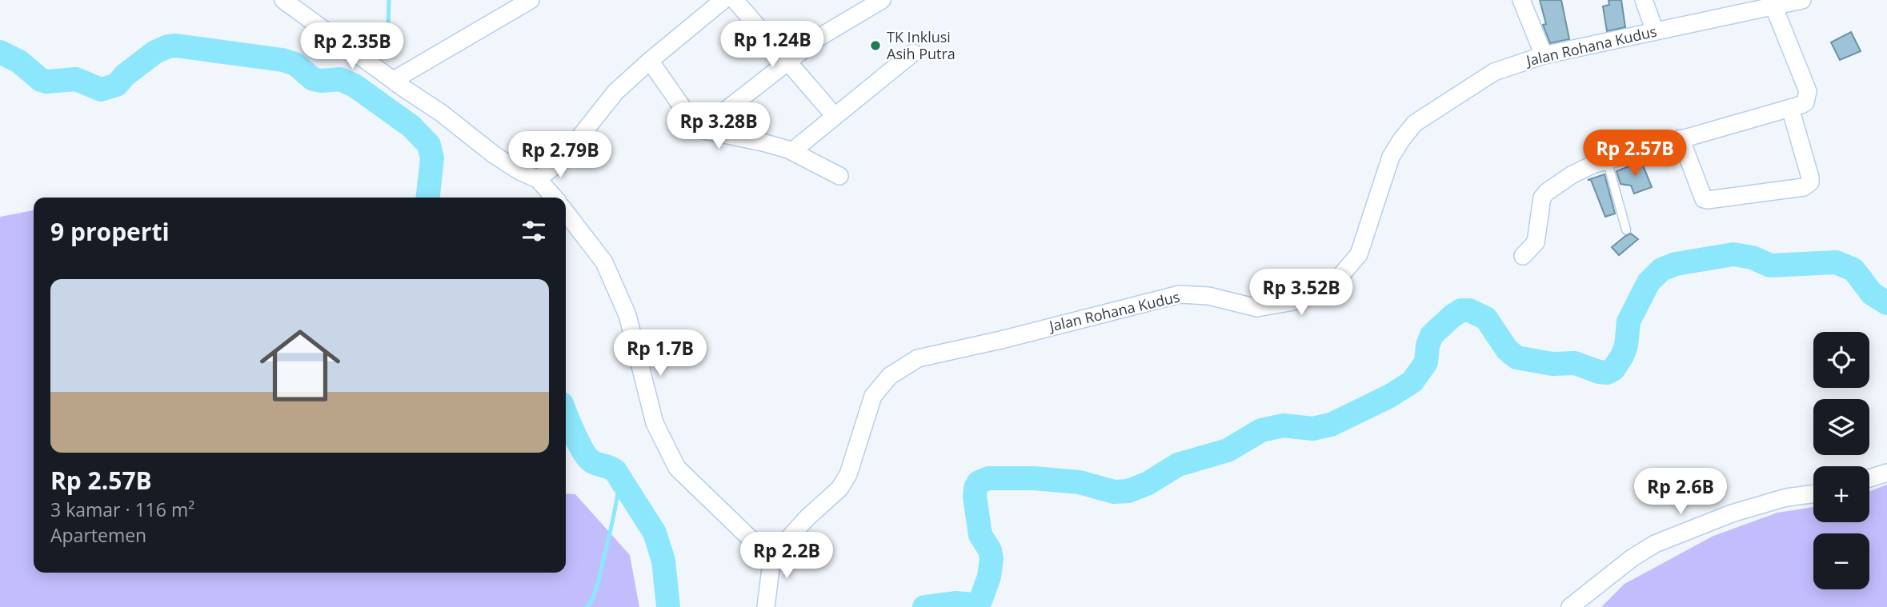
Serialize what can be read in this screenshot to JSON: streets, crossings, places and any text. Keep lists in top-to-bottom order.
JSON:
{
  "streets": {
    "street": ["Jalan Rohana Kudus"]
  },
  "places": ["TK Inklusi Asih Putra"],
  "page": {
    "price": [
      "Rp 1.24B",
      "Rp 2.35B",
      "Rp 3.28B",
      "Rp 2.57B",
      "Rp 2.79B",
      "Rp 3.52B",
      "Rp 1.7B",
      "Rp 2.6B",
      "Rp 2.2B"
    ],
    "heading": "9 properti",
    "list": [
      {
        "name": "Rp 2.57B",
        "note": "3 kamar · 116 m² · Apartemen"
      }
    ],
    "map_buttons": ["+", "−"]
  }
}
